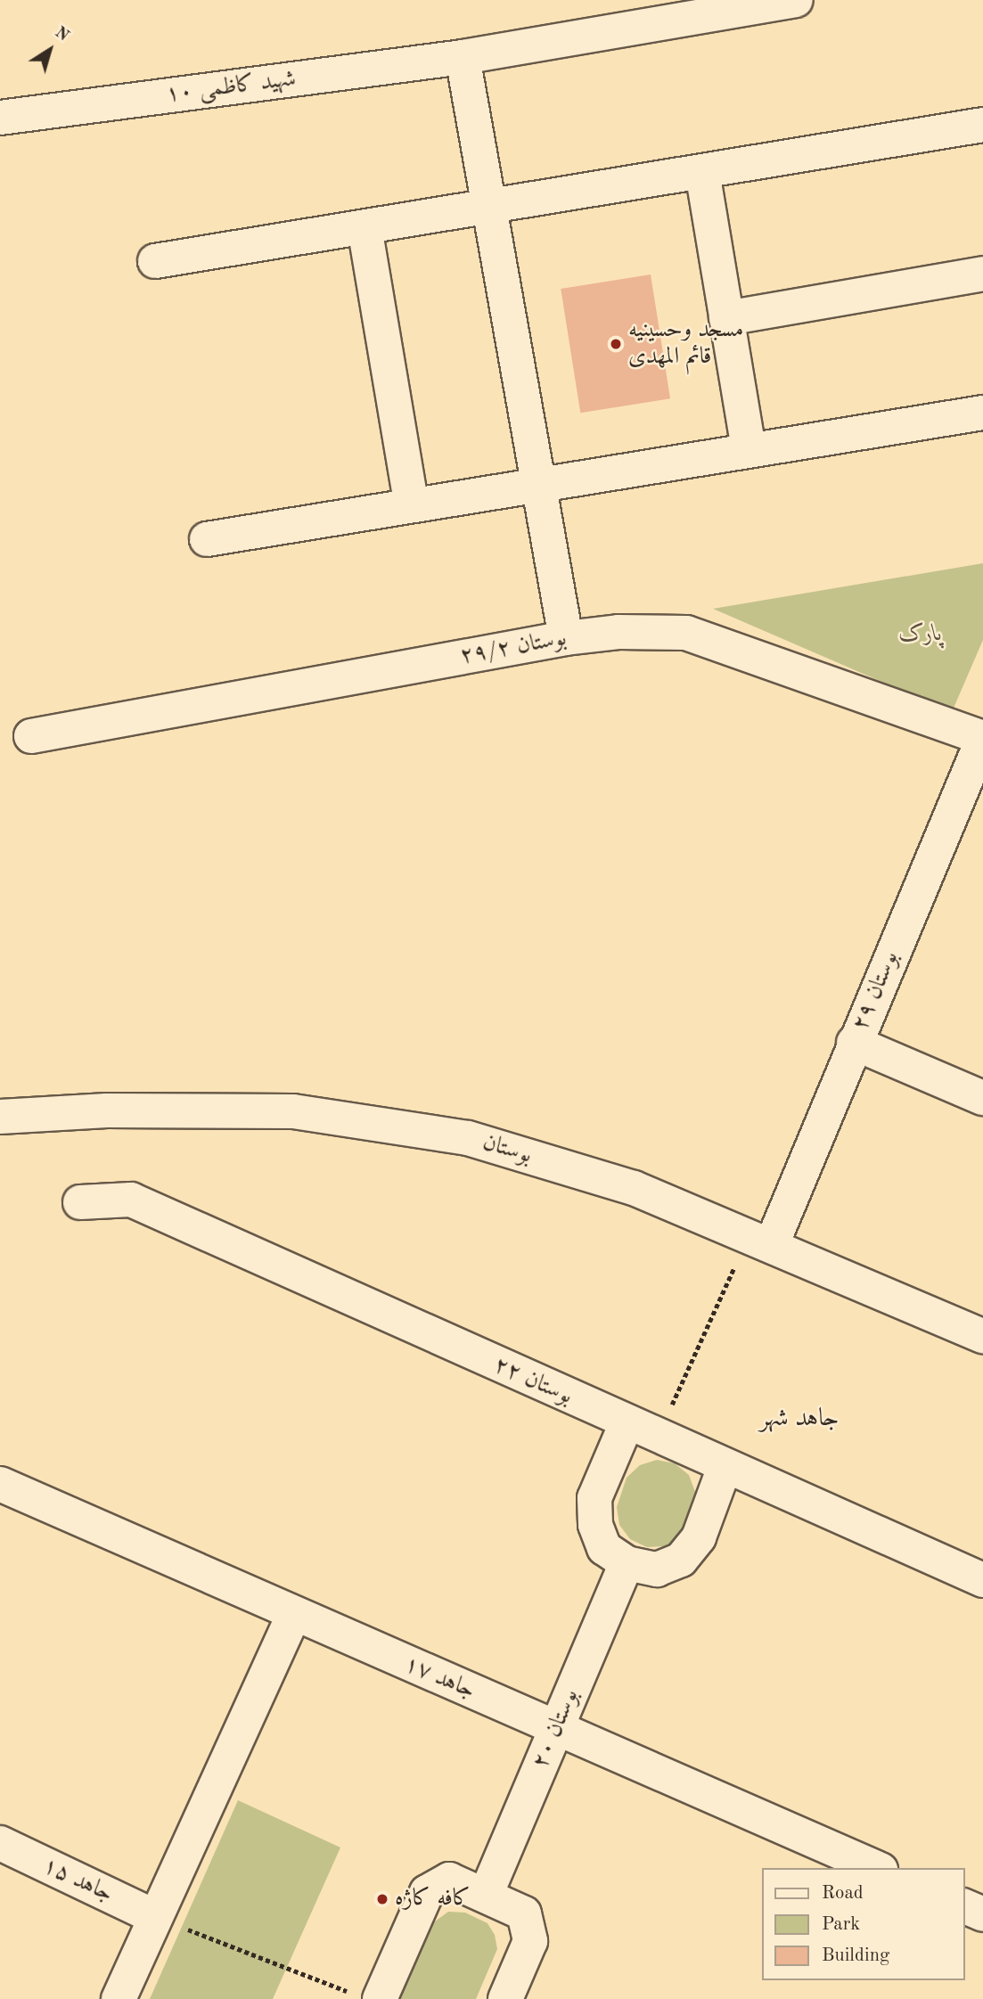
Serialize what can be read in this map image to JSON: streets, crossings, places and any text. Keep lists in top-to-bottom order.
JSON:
{
  "streets": {
    "street": [
      "شهید کاظمی ۱۰",
      "بوستان ۲۹/۲",
      "بوستان ۲۹",
      "بوستان",
      "بوستان ۲۲",
      "جاهد ۱۷",
      "بوستان ۲۰",
      "جاهد ۱۵"
    ]
  },
  "crossings": [
    ["بوستان ۲۹/۲", "بوستان ۲۹"],
    ["بوستان ۲۹", "بوستان"],
    ["بوستان ۲۲", "بوستان ۲۰"],
    ["جاهد ۱۷", "بوستان ۲۰"]
  ],
  "districts": ["جاهد شهر"],
  "parks": ["پارک"],
  "places": ["مسجد وحسینیه قائم المهدی", "کافه کاژه"],
  "legend": ["Road", "Park", "Building"],
  "north": "top right"
}
